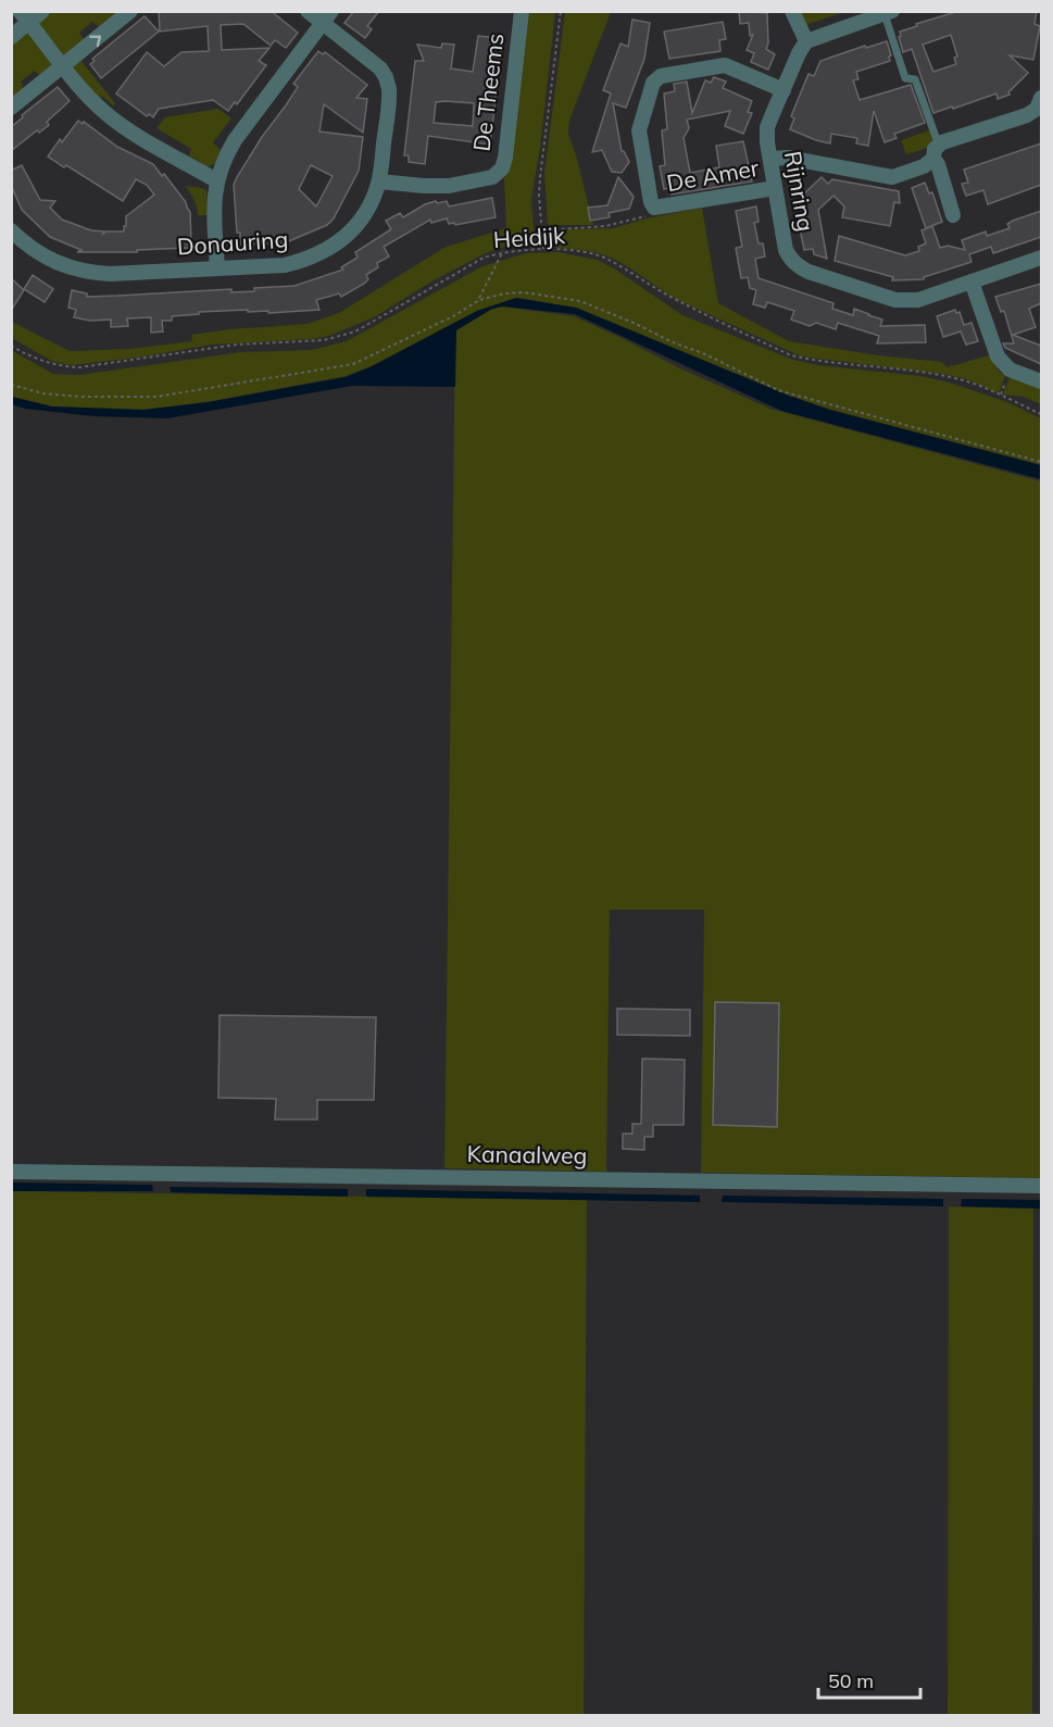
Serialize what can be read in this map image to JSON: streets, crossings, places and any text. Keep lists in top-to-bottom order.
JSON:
{
  "streets": {
    "street": [
      "De Theems",
      "De Amer",
      "Rijnring",
      "Donauring",
      "Kanaalweg"
    ],
    "path": ["Heidijk"]
  },
  "crossings": [
    ["De Theems", "Donauring"],
    ["De Amer", "Rijnring"]
  ],
  "scale_bar": "50 m"
}
